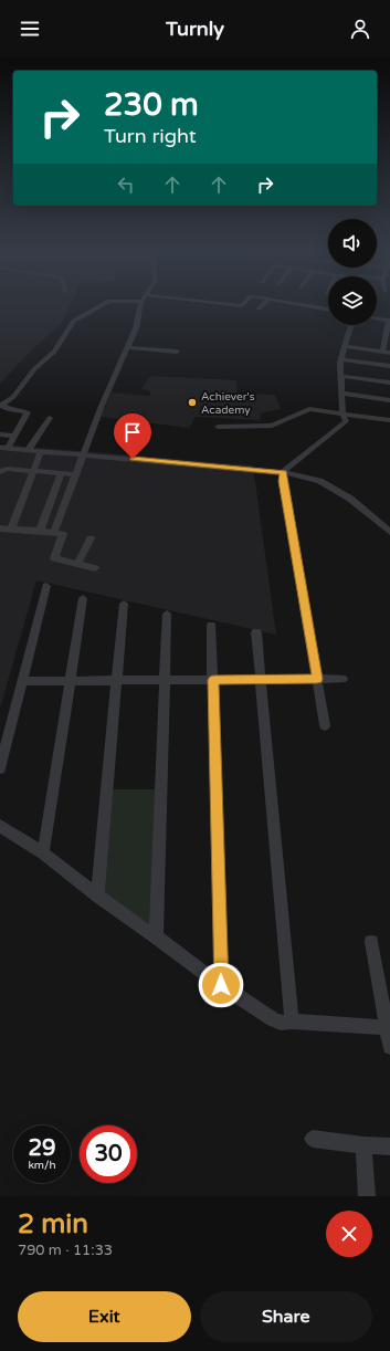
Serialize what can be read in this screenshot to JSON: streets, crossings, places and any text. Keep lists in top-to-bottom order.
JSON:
{
  "places": ["Achiever's Academy"],
  "page": {
    "header": "Turnly",
    "turn": ["230 m", "Turn right"],
    "speed": "29 km/h",
    "limit": "30",
    "heading": ["2 min", "790 m · 11:33"],
    "buttons": ["Exit", "Share"]
  }
}
